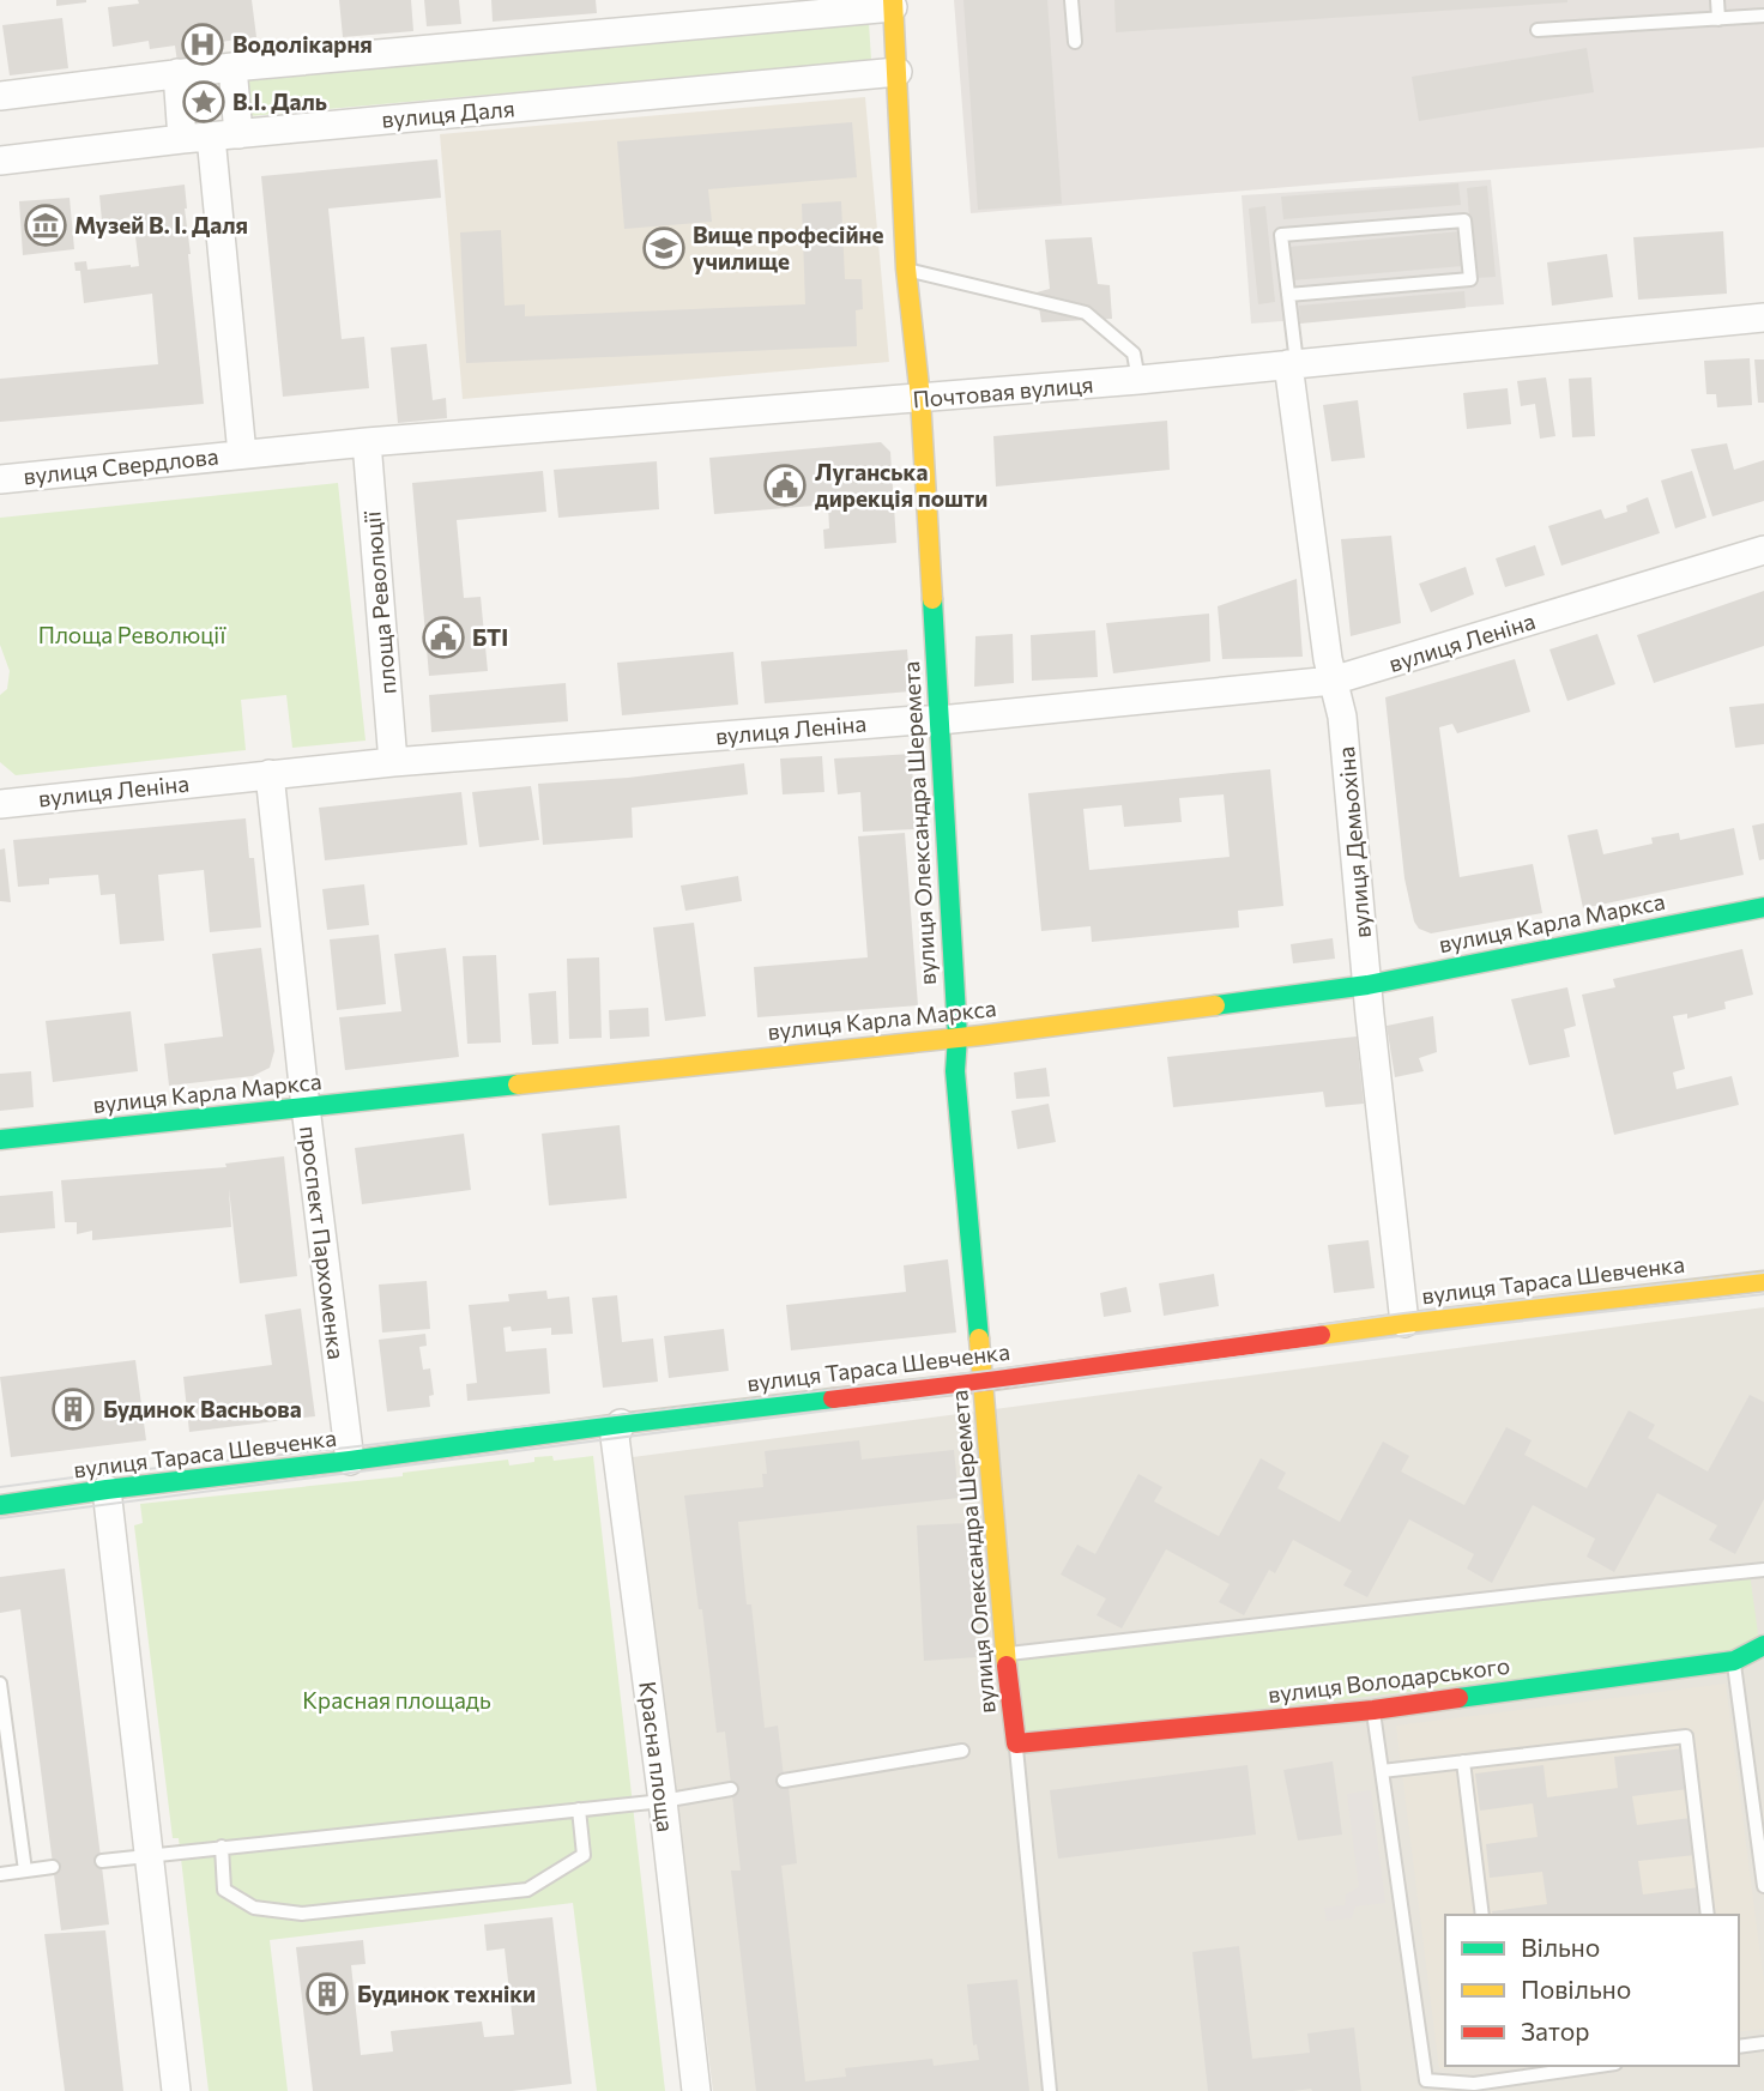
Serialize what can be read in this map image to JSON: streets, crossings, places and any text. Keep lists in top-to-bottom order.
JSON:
{
  "streets": {
    "main road": [
      "вулиця Олександра Шеремета",
      "вулиця Карла Маркса",
      "вулиця Тараса Шевченка",
      "вулиця Володарського"
    ],
    "street": [
      "вулиця Даля",
      "Почтовая вулиця",
      "вулиця Свердлова",
      "площа Революції",
      "вулиця Леніна",
      "вулиця Демьохіна",
      "проспект Пархоменка",
      "Красна площа"
    ]
  },
  "crossings": [
    ["вулиця Даля", "вулиця Олександра Шеремета"],
    ["Почтовая вулиця", "вулиця Свердлова"],
    ["Почтовая вулиця", "площа Революції"],
    ["Почтовая вулиця", "вулиця Олександра Шеремета"],
    ["Почтовая вулиця", "вулиця Демьохіна"],
    ["площа Революції", "вулиця Леніна"],
    ["вулиця Леніна", "вулиця Олександра Шеремета"],
    ["вулиця Леніна", "вулиця Демьохіна"],
    ["вулиця Леніна", "проспект Пархоменка"],
    ["вулиця Олександра Шеремета", "вулиця Карла Маркса"],
    ["вулиця Олександра Шеремета", "вулиця Тараса Шевченка"],
    ["вулиця Олександра Шеремета", "вулиця Володарського"],
    ["вулиця Демьохіна", "вулиця Карла Маркса"],
    ["вулиця Демьохіна", "вулиця Тараса Шевченка"],
    ["вулиця Карла Маркса", "проспект Пархоменка"],
    ["проспект Пархоменка", "вулиця Тараса Шевченка"],
    ["вулиця Тараса Шевченка", "Красна площа"]
  ],
  "parks": ["Площа Революції", "Красная площадь"],
  "places": {
    "hospital": ["Водолікарня"],
    "place": ["В.І. Даль"],
    "museum": ["Музей В. І. Даля"],
    "school or university": ["Вище професійне училище"],
    "public building": ["Луганська дирекція пошти", "БТІ"],
    "building": ["Будинок Васньова", "Будинок техніки"]
  },
  "legend": ["Вільно", "Повільно", "Затор"]
}
